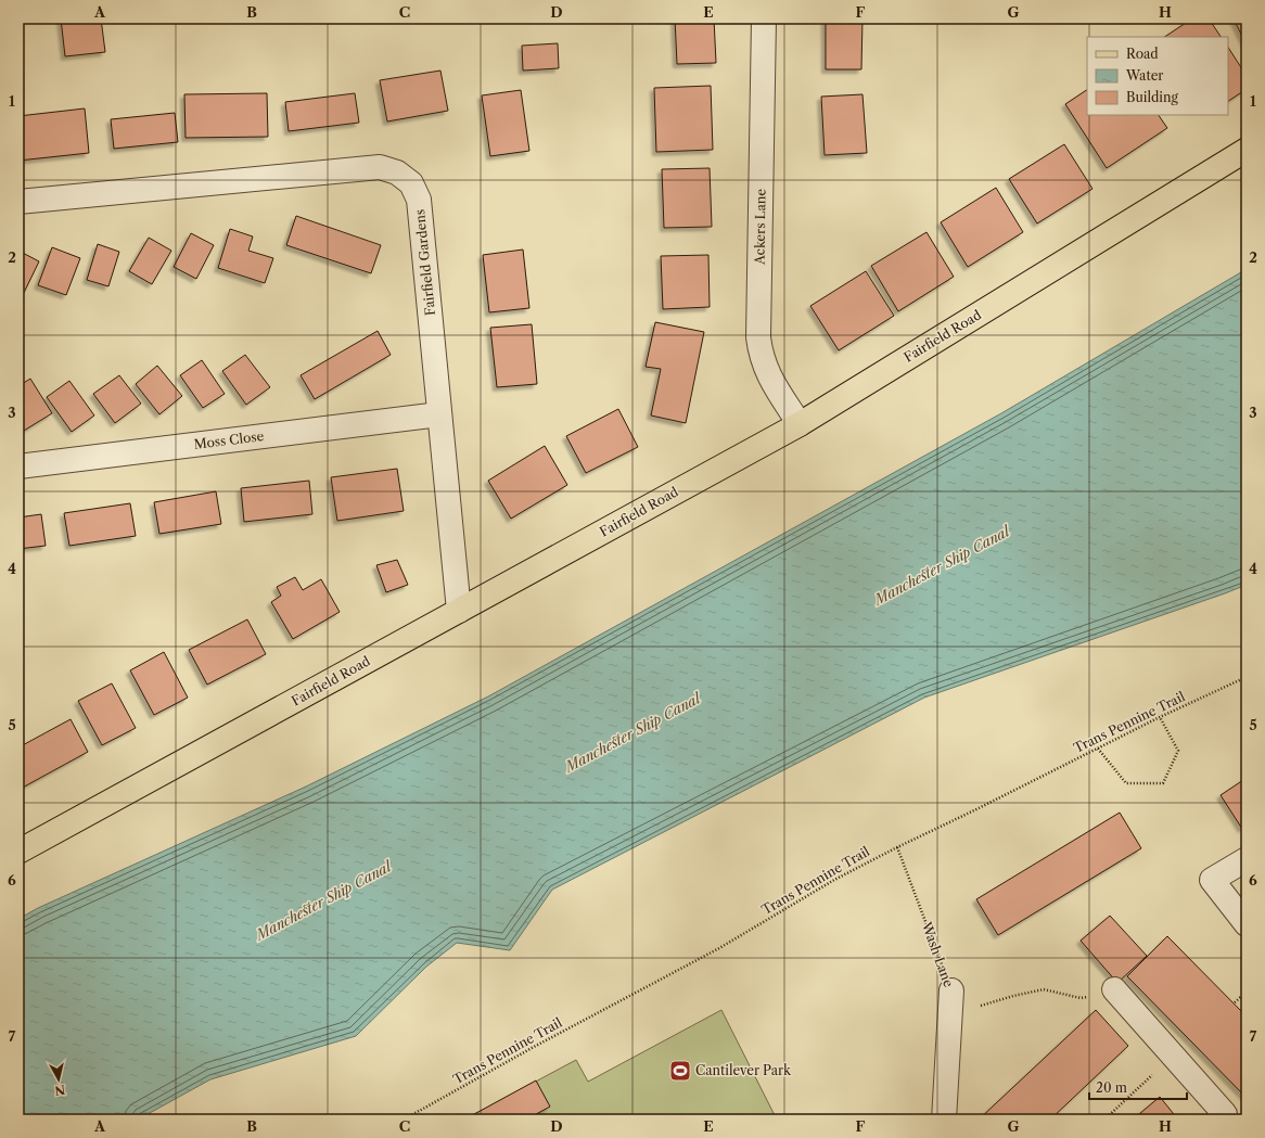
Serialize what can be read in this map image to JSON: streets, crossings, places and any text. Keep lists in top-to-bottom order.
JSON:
{
  "streets": {
    "main road": ["Fairfield Road"],
    "street": [
      "Ackers Lane",
      "Fairfield Gardens",
      "Moss Close",
      "Wash Lane"
    ],
    "path": ["Trans Pennine Trail"]
  },
  "crossings": [
    ["Ackers Lane", "Fairfield Road"],
    ["Fairfield Gardens", "Fairfield Road"],
    ["Fairfield Gardens", "Moss Close"],
    ["Trans Pennine Trail", "Wash Lane"]
  ],
  "water": ["Manchester Ship Canal"],
  "places": {
    "sports": ["Cantilever Park"]
  },
  "legend": ["Road", "Water", "Building"],
  "scale_bar": "20 m",
  "north": "bottom",
  "grid": {
    "columns": [
      "A",
      "B",
      "C",
      "D",
      "E",
      "F",
      "G",
      "H"
    ],
    "rows": [
      "1",
      "2",
      "3",
      "4",
      "5",
      "6",
      "7"
    ]
  }
}
